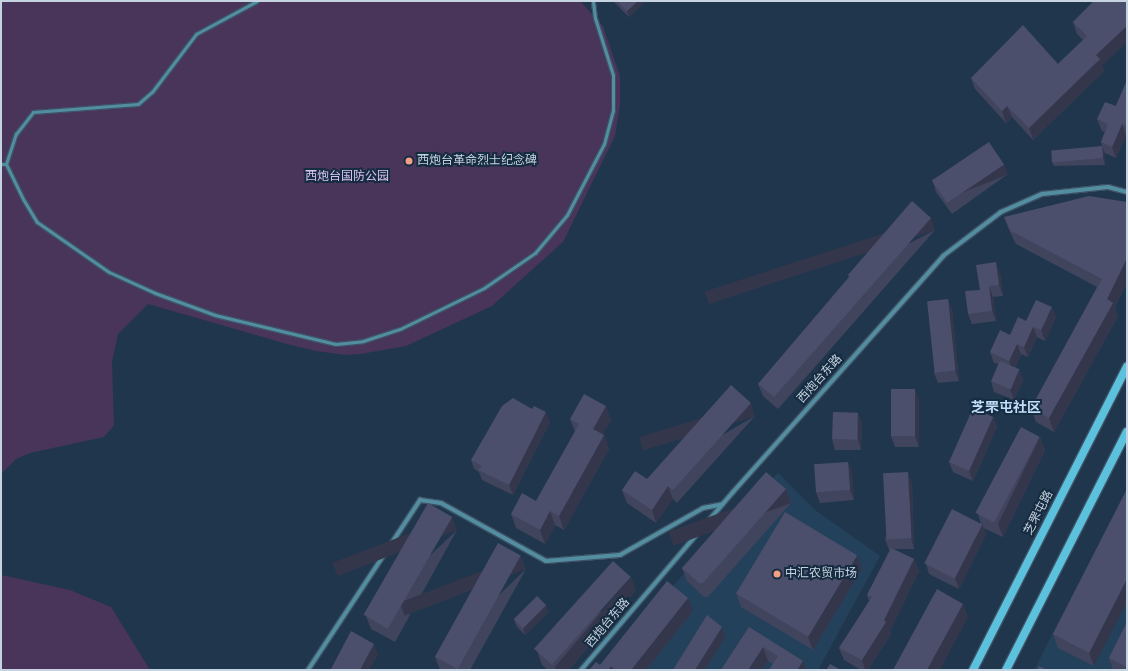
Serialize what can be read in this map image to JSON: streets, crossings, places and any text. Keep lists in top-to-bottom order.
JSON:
{
  "streets": {
    "main road": ["芝罘屯路"],
    "street": ["西炮台东路"]
  },
  "districts": ["芝罘屯社区"],
  "parks": ["西炮台国防公园"],
  "places": ["西炮台革命烈士纪念碑", "中汇农贸市场"]
}
